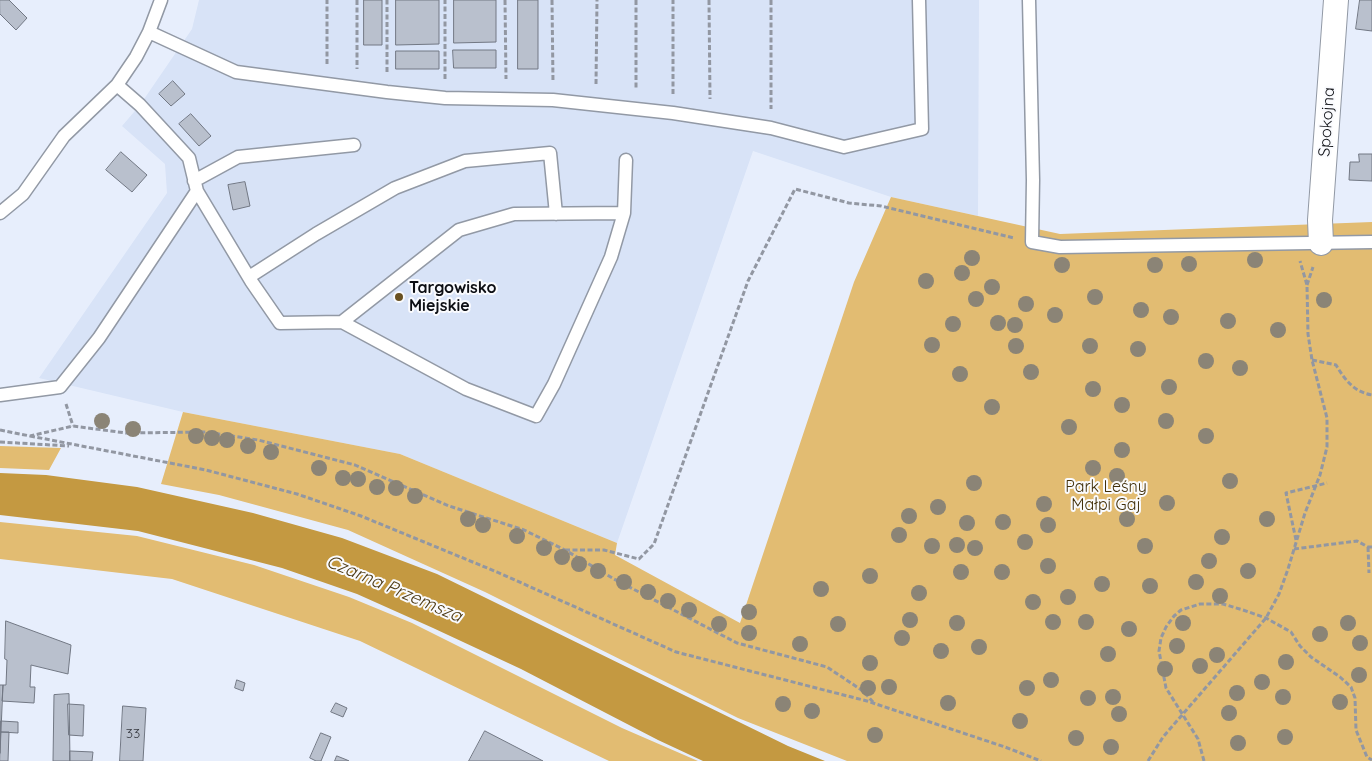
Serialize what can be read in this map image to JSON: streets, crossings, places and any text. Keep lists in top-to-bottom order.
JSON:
{
  "streets": {
    "street": ["Spokojna"]
  },
  "water": ["Czarna Przemsza"],
  "parks": ["Park Leśny Małpi Gaj"],
  "places": ["Targowisko Miejskie"],
  "house_numbers": ["33"]
}
